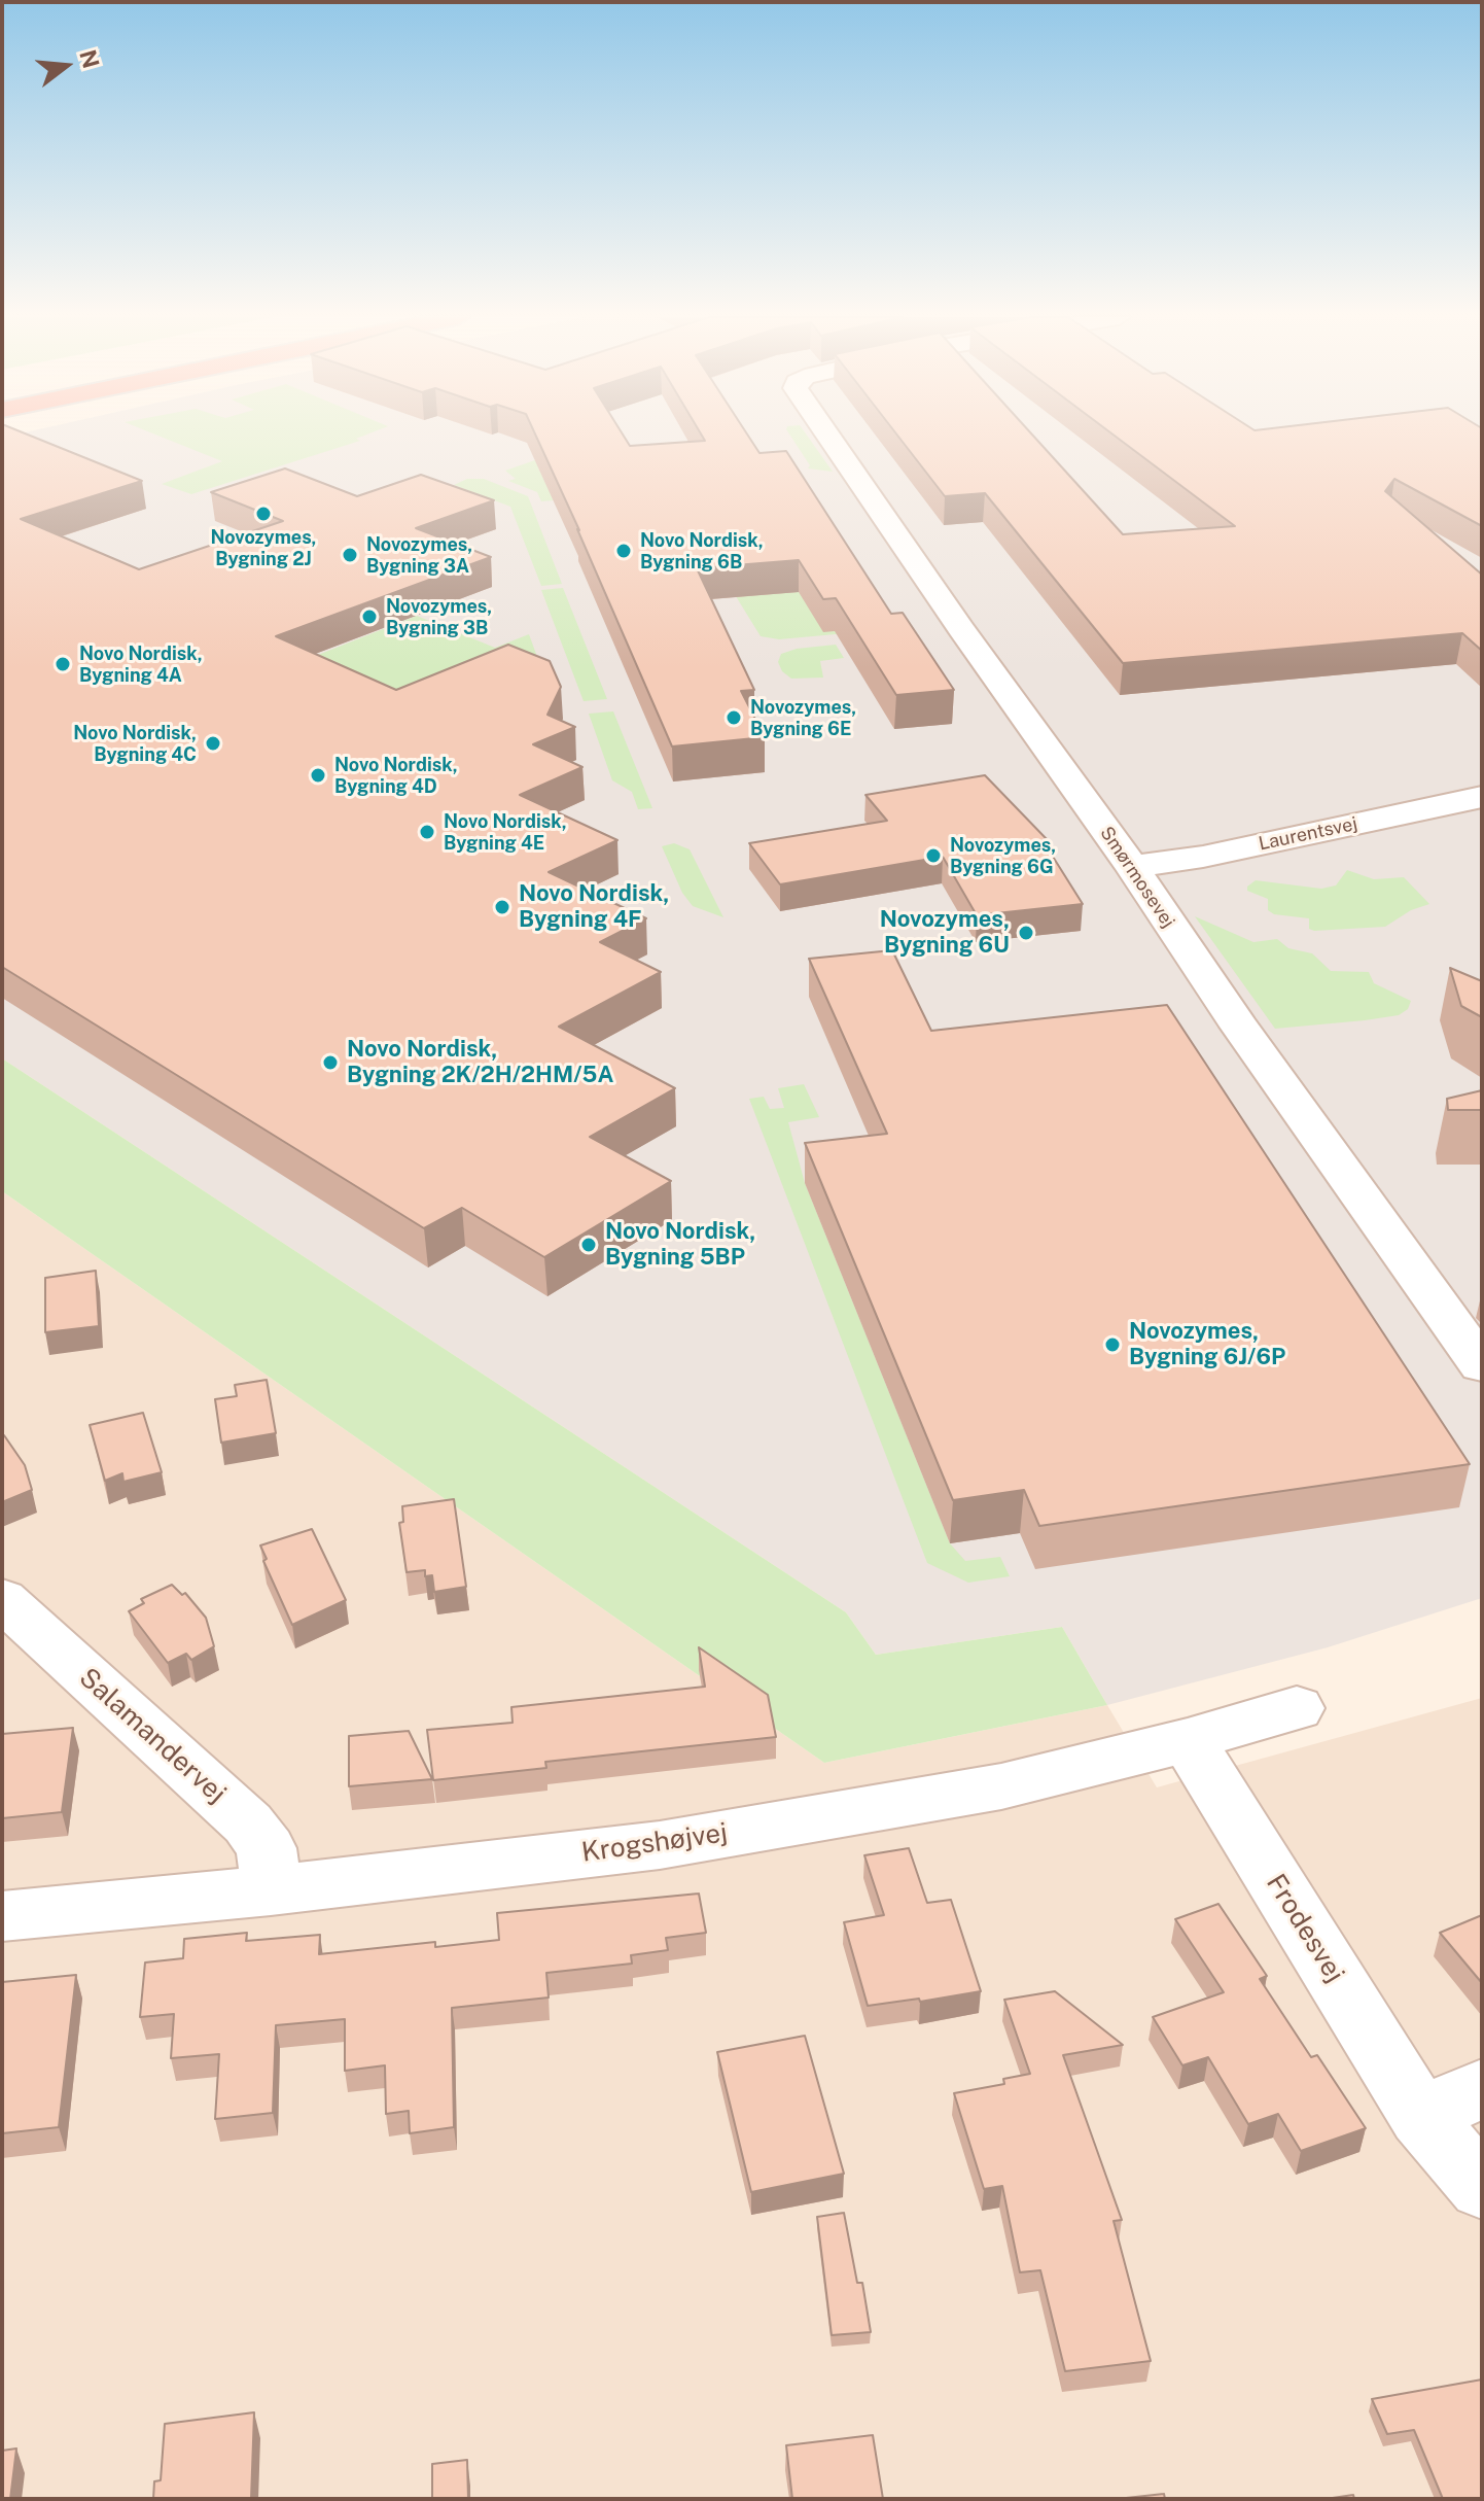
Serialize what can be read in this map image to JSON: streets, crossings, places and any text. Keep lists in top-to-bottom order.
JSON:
{
  "streets": {
    "street": [
      "Laurentsvej",
      "Smørmosevej",
      "Salamandervej",
      "Krogshøjvej",
      "Frodesvej"
    ]
  },
  "crossings": [
    ["Laurentsvej", "Smørmosevej"],
    ["Salamandervej", "Krogshøjvej"],
    ["Krogshøjvej", "Frodesvej"]
  ],
  "places": [
    "Novozymes, Bygning 2J",
    "Novo Nordisk, Bygning 6B",
    "Novozymes, Bygning 3A",
    "Novozymes, Bygning 3B",
    "Novo Nordisk, Bygning 4A",
    "Novozymes, Bygning 6E",
    "Novo Nordisk, Bygning 4C",
    "Novo Nordisk, Bygning 4D",
    "Novo Nordisk, Bygning 4E",
    "Novozymes, Bygning 6G",
    "Novo Nordisk, Bygning 4F",
    "Novozymes, Bygning 6U",
    "Novo Nordisk, Bygning 2K/2H/2HM/5A",
    "Novo Nordisk, Bygning 5BP",
    "Novozymes, Bygning 6J/6P"
  ],
  "north": "right"
}
